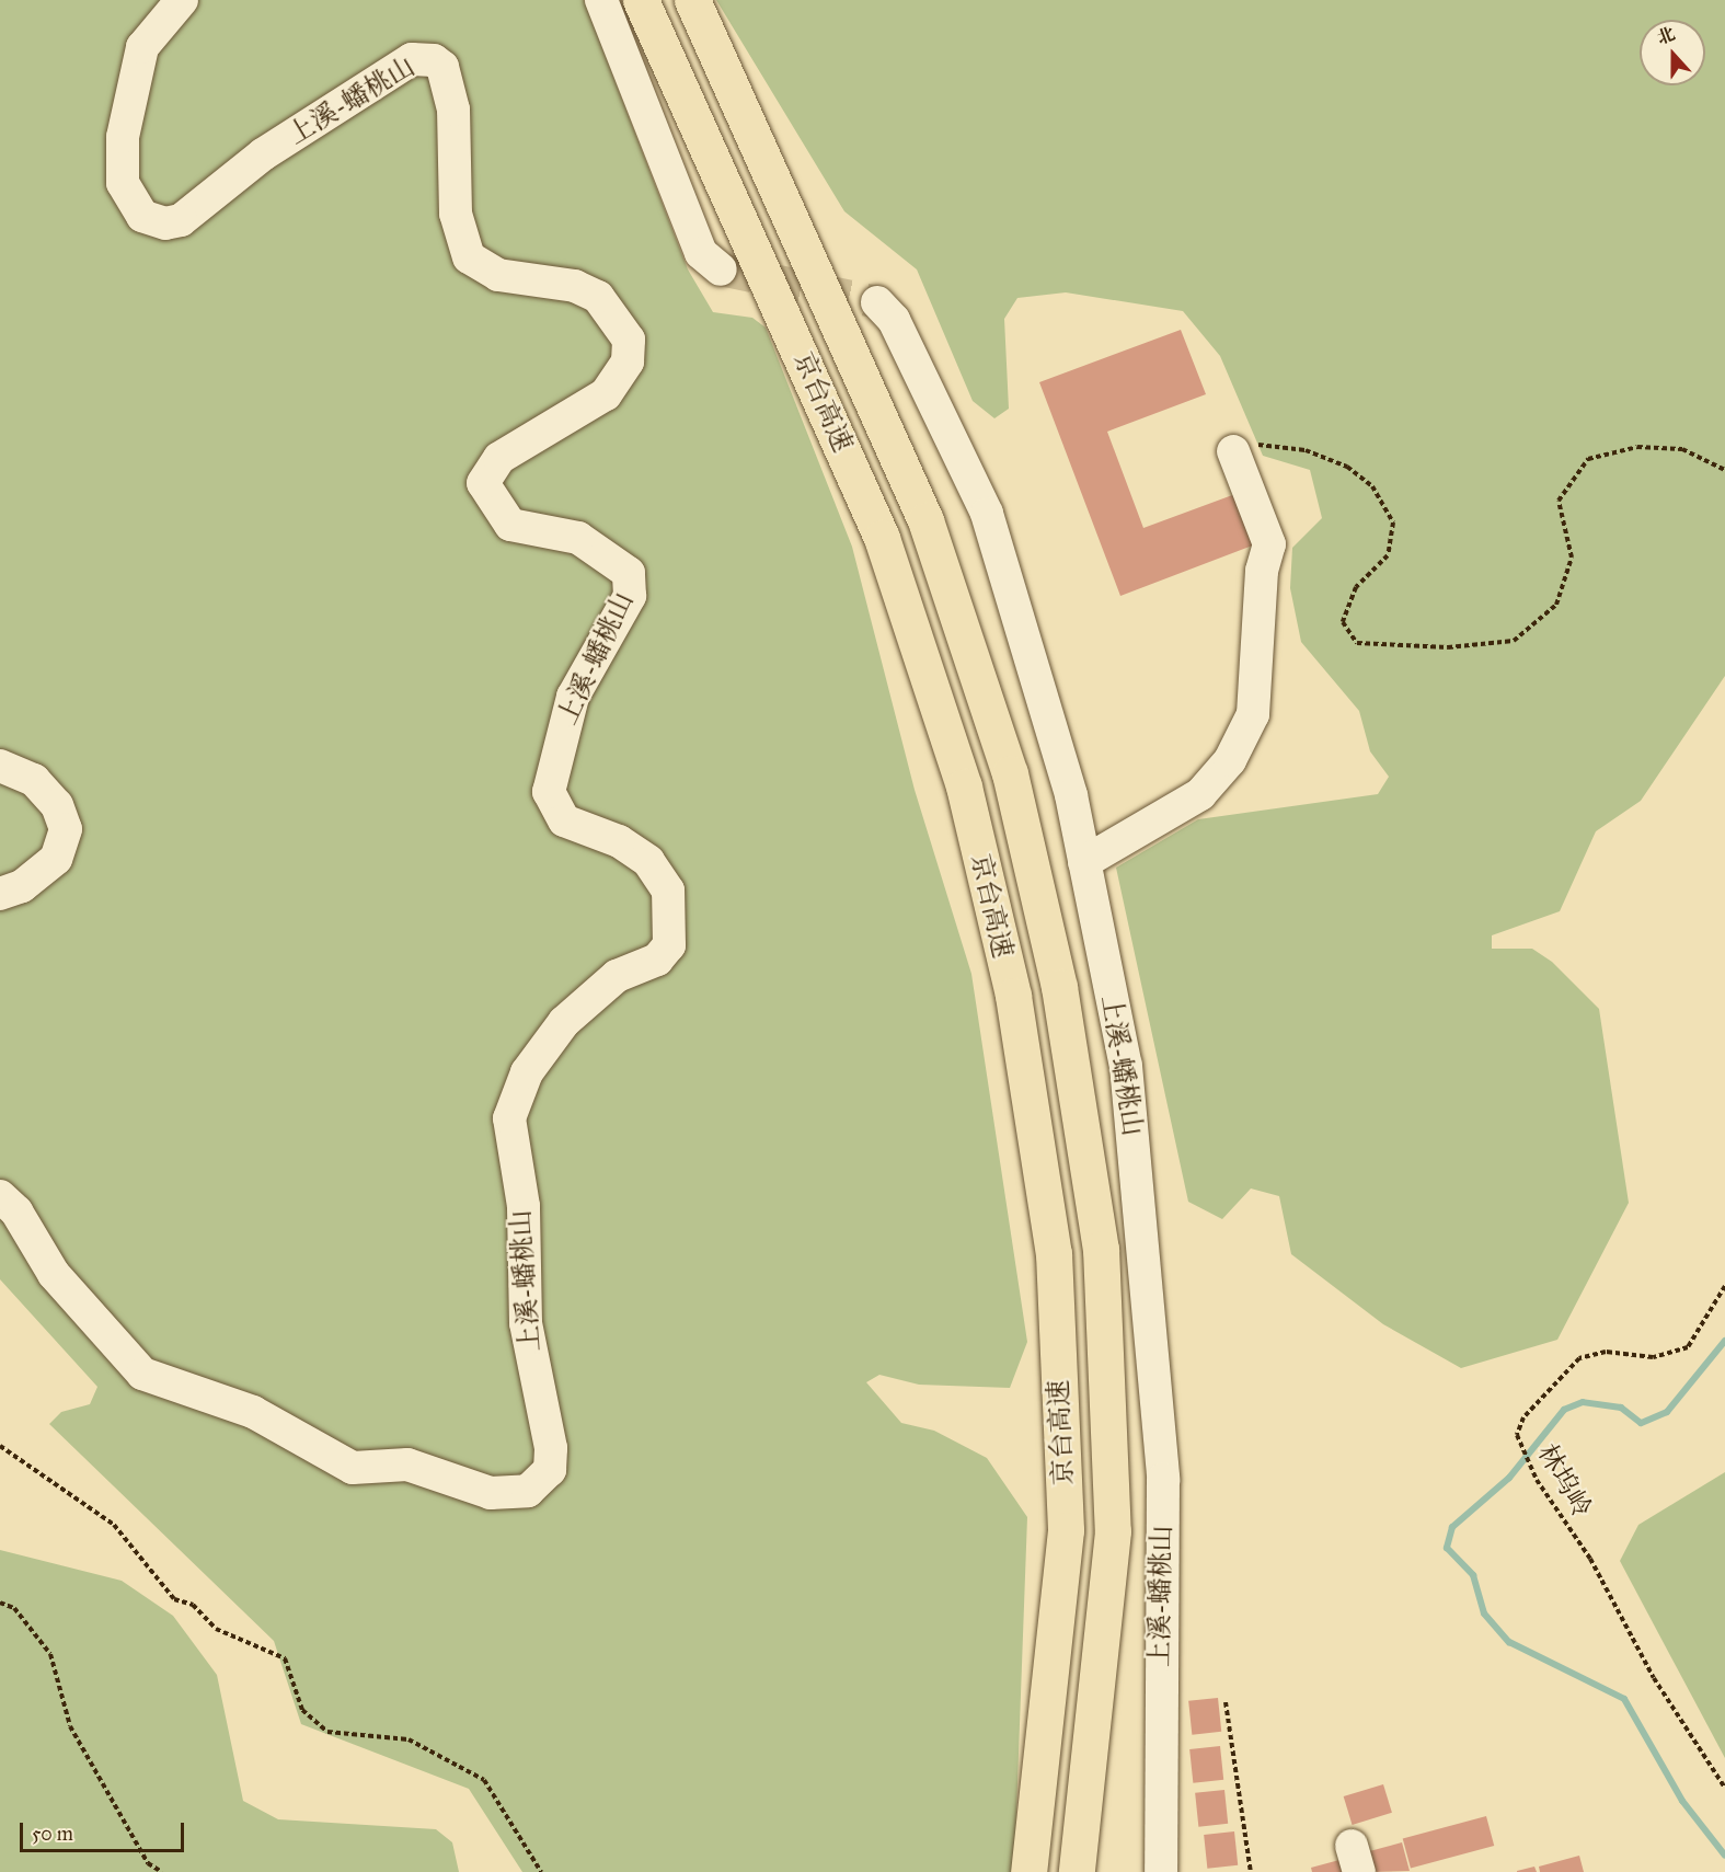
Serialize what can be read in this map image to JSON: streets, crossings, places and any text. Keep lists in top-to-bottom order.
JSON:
{
  "streets": {
    "highway": ["京台高速"],
    "street": ["上溪-蟠桃山"],
    "path": ["林坞岭"]
  },
  "scale_bar": "50 m",
  "north": "top"
}
